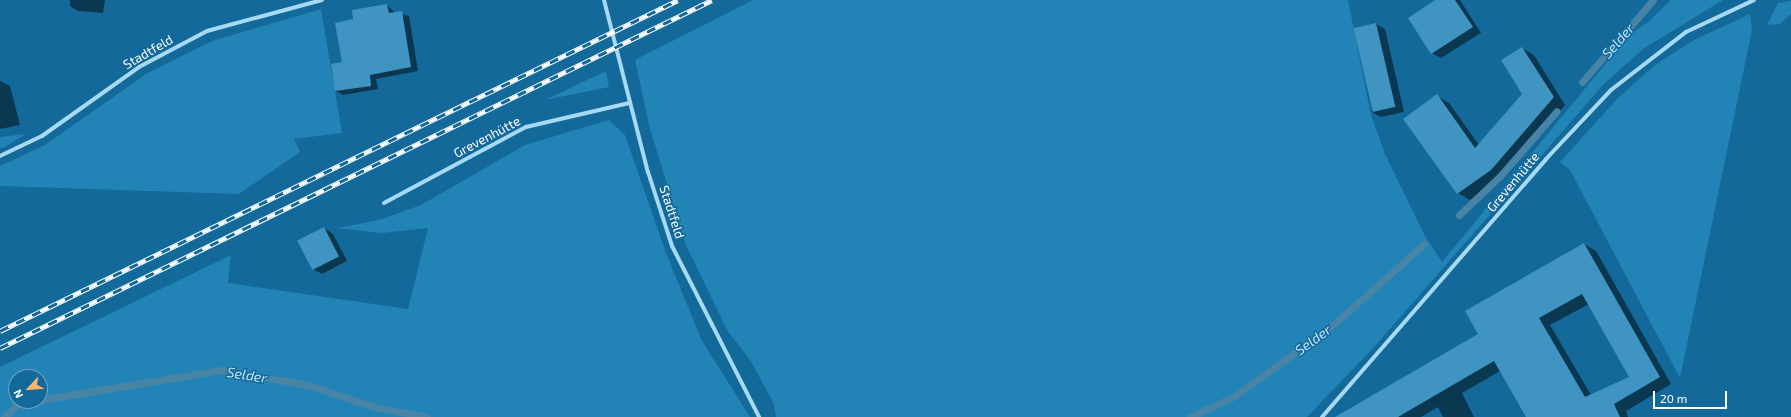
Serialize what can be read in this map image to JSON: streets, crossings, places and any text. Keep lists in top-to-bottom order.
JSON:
{
  "streets": {
    "street": ["Stadtfeld", "Grevenhütte"]
  },
  "crossings": [
    ["Stadtfeld", "Grevenhütte"]
  ],
  "water": ["Selder"],
  "scale_bar": "20 m",
  "north": "bottom left"
}
